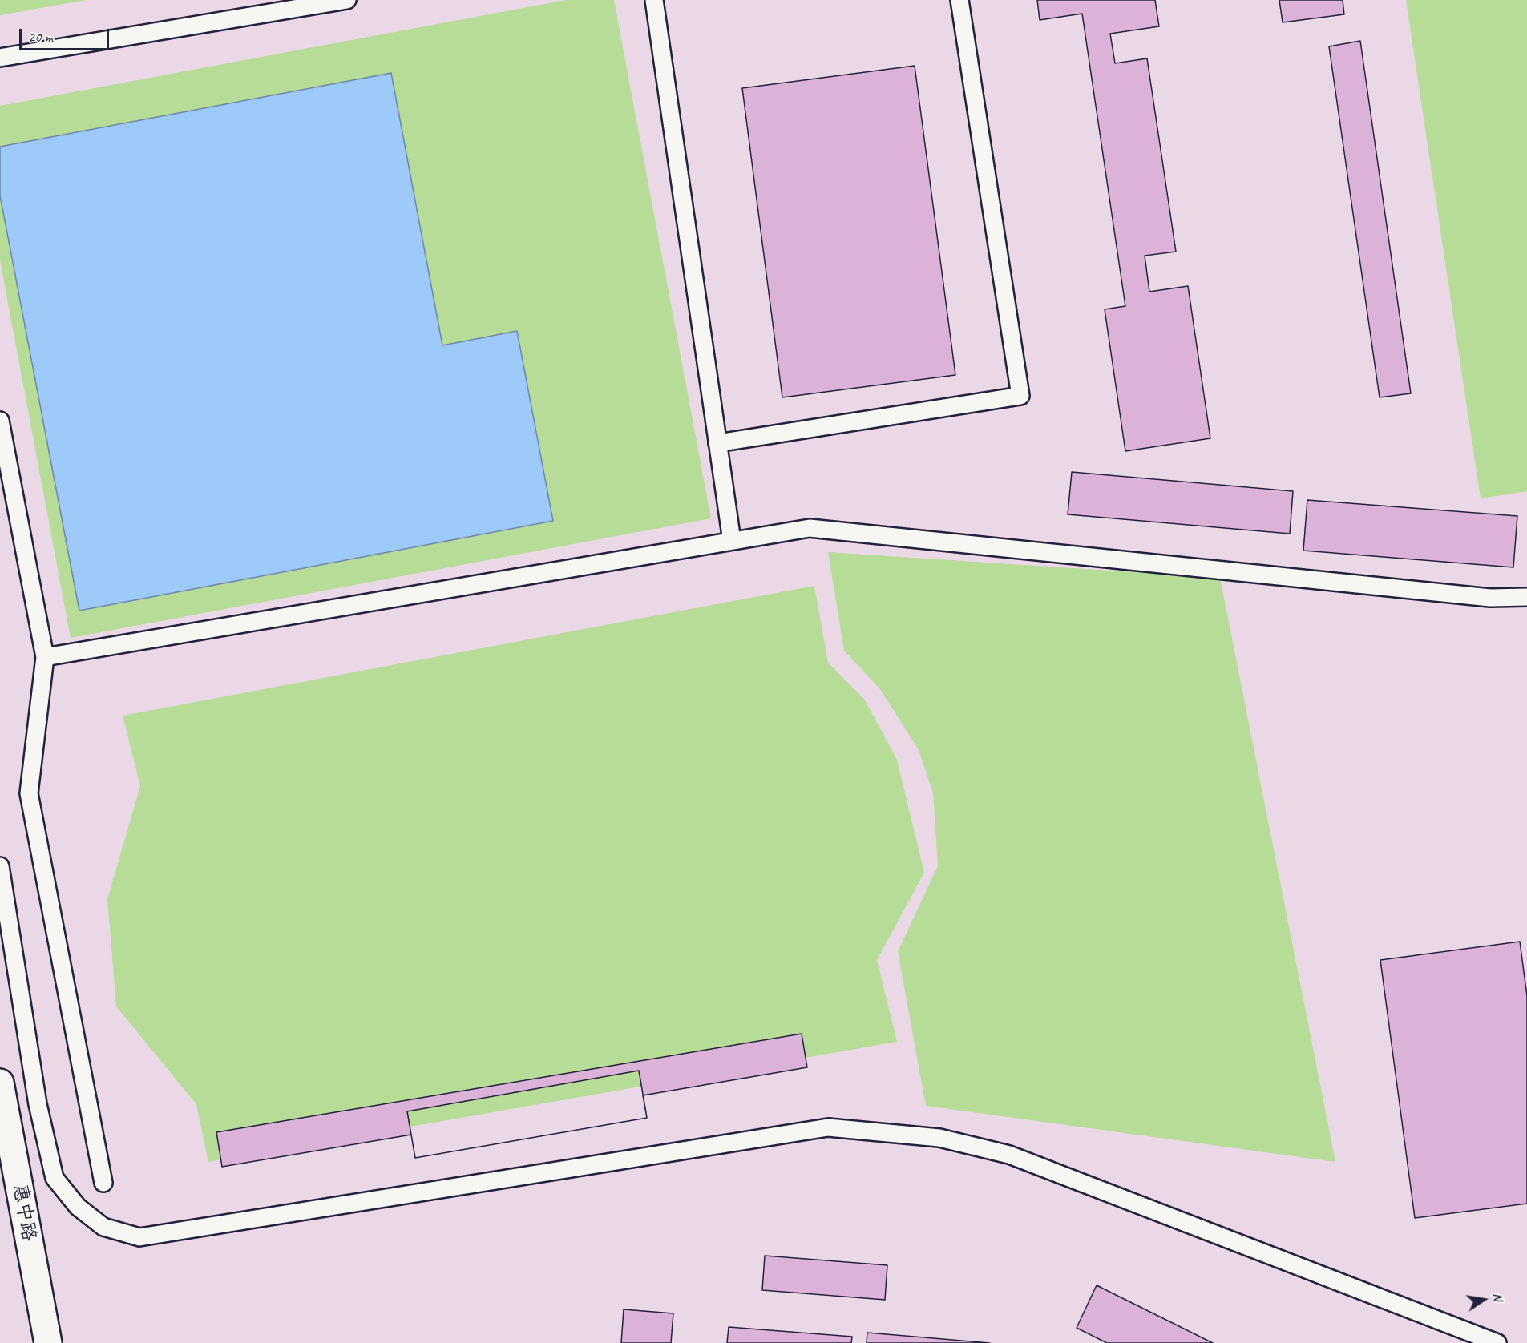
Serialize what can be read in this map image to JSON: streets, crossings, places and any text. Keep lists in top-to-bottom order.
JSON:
{
  "streets": {
    "street": ["惠中路"]
  },
  "scale_bar": "20 m",
  "north": "right"
}
